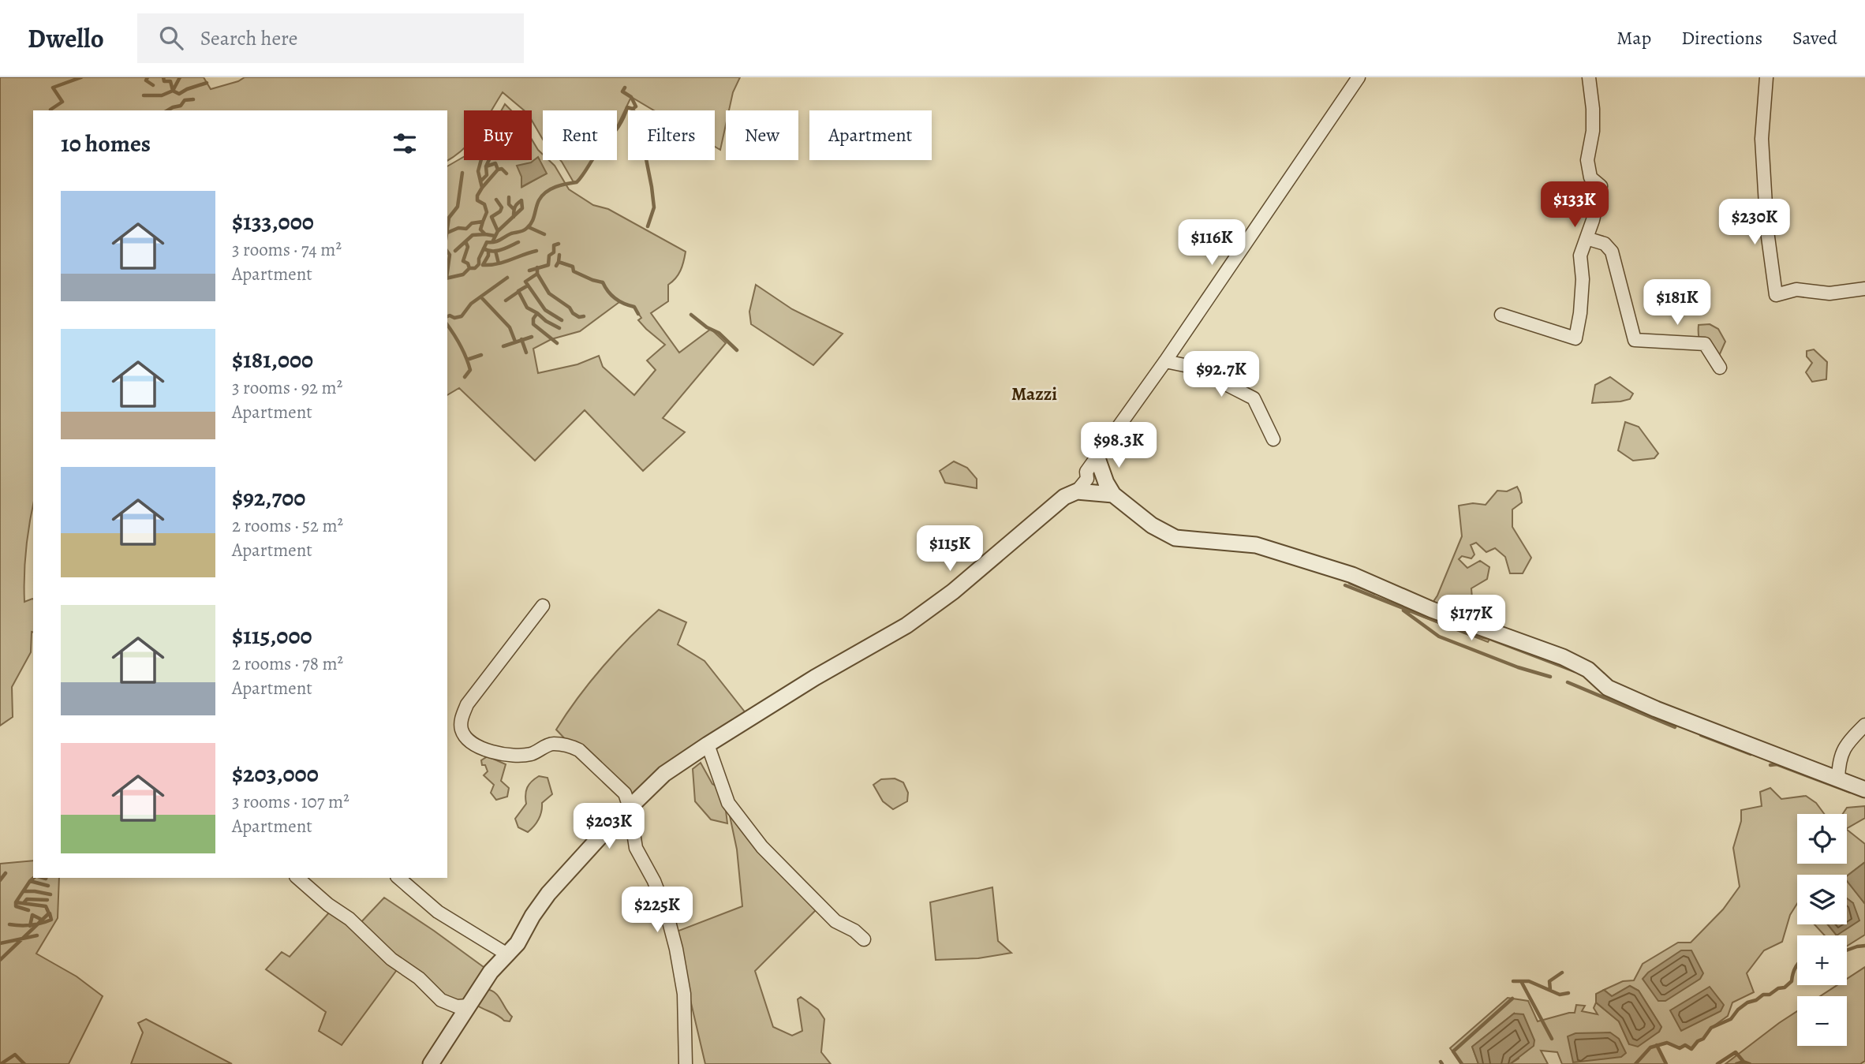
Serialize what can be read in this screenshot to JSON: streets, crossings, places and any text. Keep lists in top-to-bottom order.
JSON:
{
  "districts": ["Mazzi"],
  "page": {
    "header": "Dwello",
    "search": "Search here",
    "nav": ["Map", "Directions", "Saved"],
    "chip": [
      "Buy",
      "Rent",
      "Filters",
      "New",
      "Apartment"
    ],
    "heading": "10 homes",
    "list": [
      {
        "name": "$133,000",
        "note": "3 rooms · 74 m² · Apartment"
      },
      {
        "name": "$181,000",
        "note": "3 rooms · 92 m² · Apartment"
      },
      {
        "name": "$92,700",
        "note": "2 rooms · 52 m² · Apartment"
      },
      {
        "name": "$115,000",
        "note": "2 rooms · 78 m² · Apartment"
      },
      {
        "name": "$203,000",
        "note": "3 rooms · 107 m² · Apartment"
      }
    ],
    "price": [
      "$133K",
      "$230K",
      "$116K",
      "$181K",
      "$92.7K",
      "$98.3K",
      "$115K",
      "$177K",
      "$203K",
      "$225K"
    ],
    "map_buttons": ["+", "−"]
  }
}
